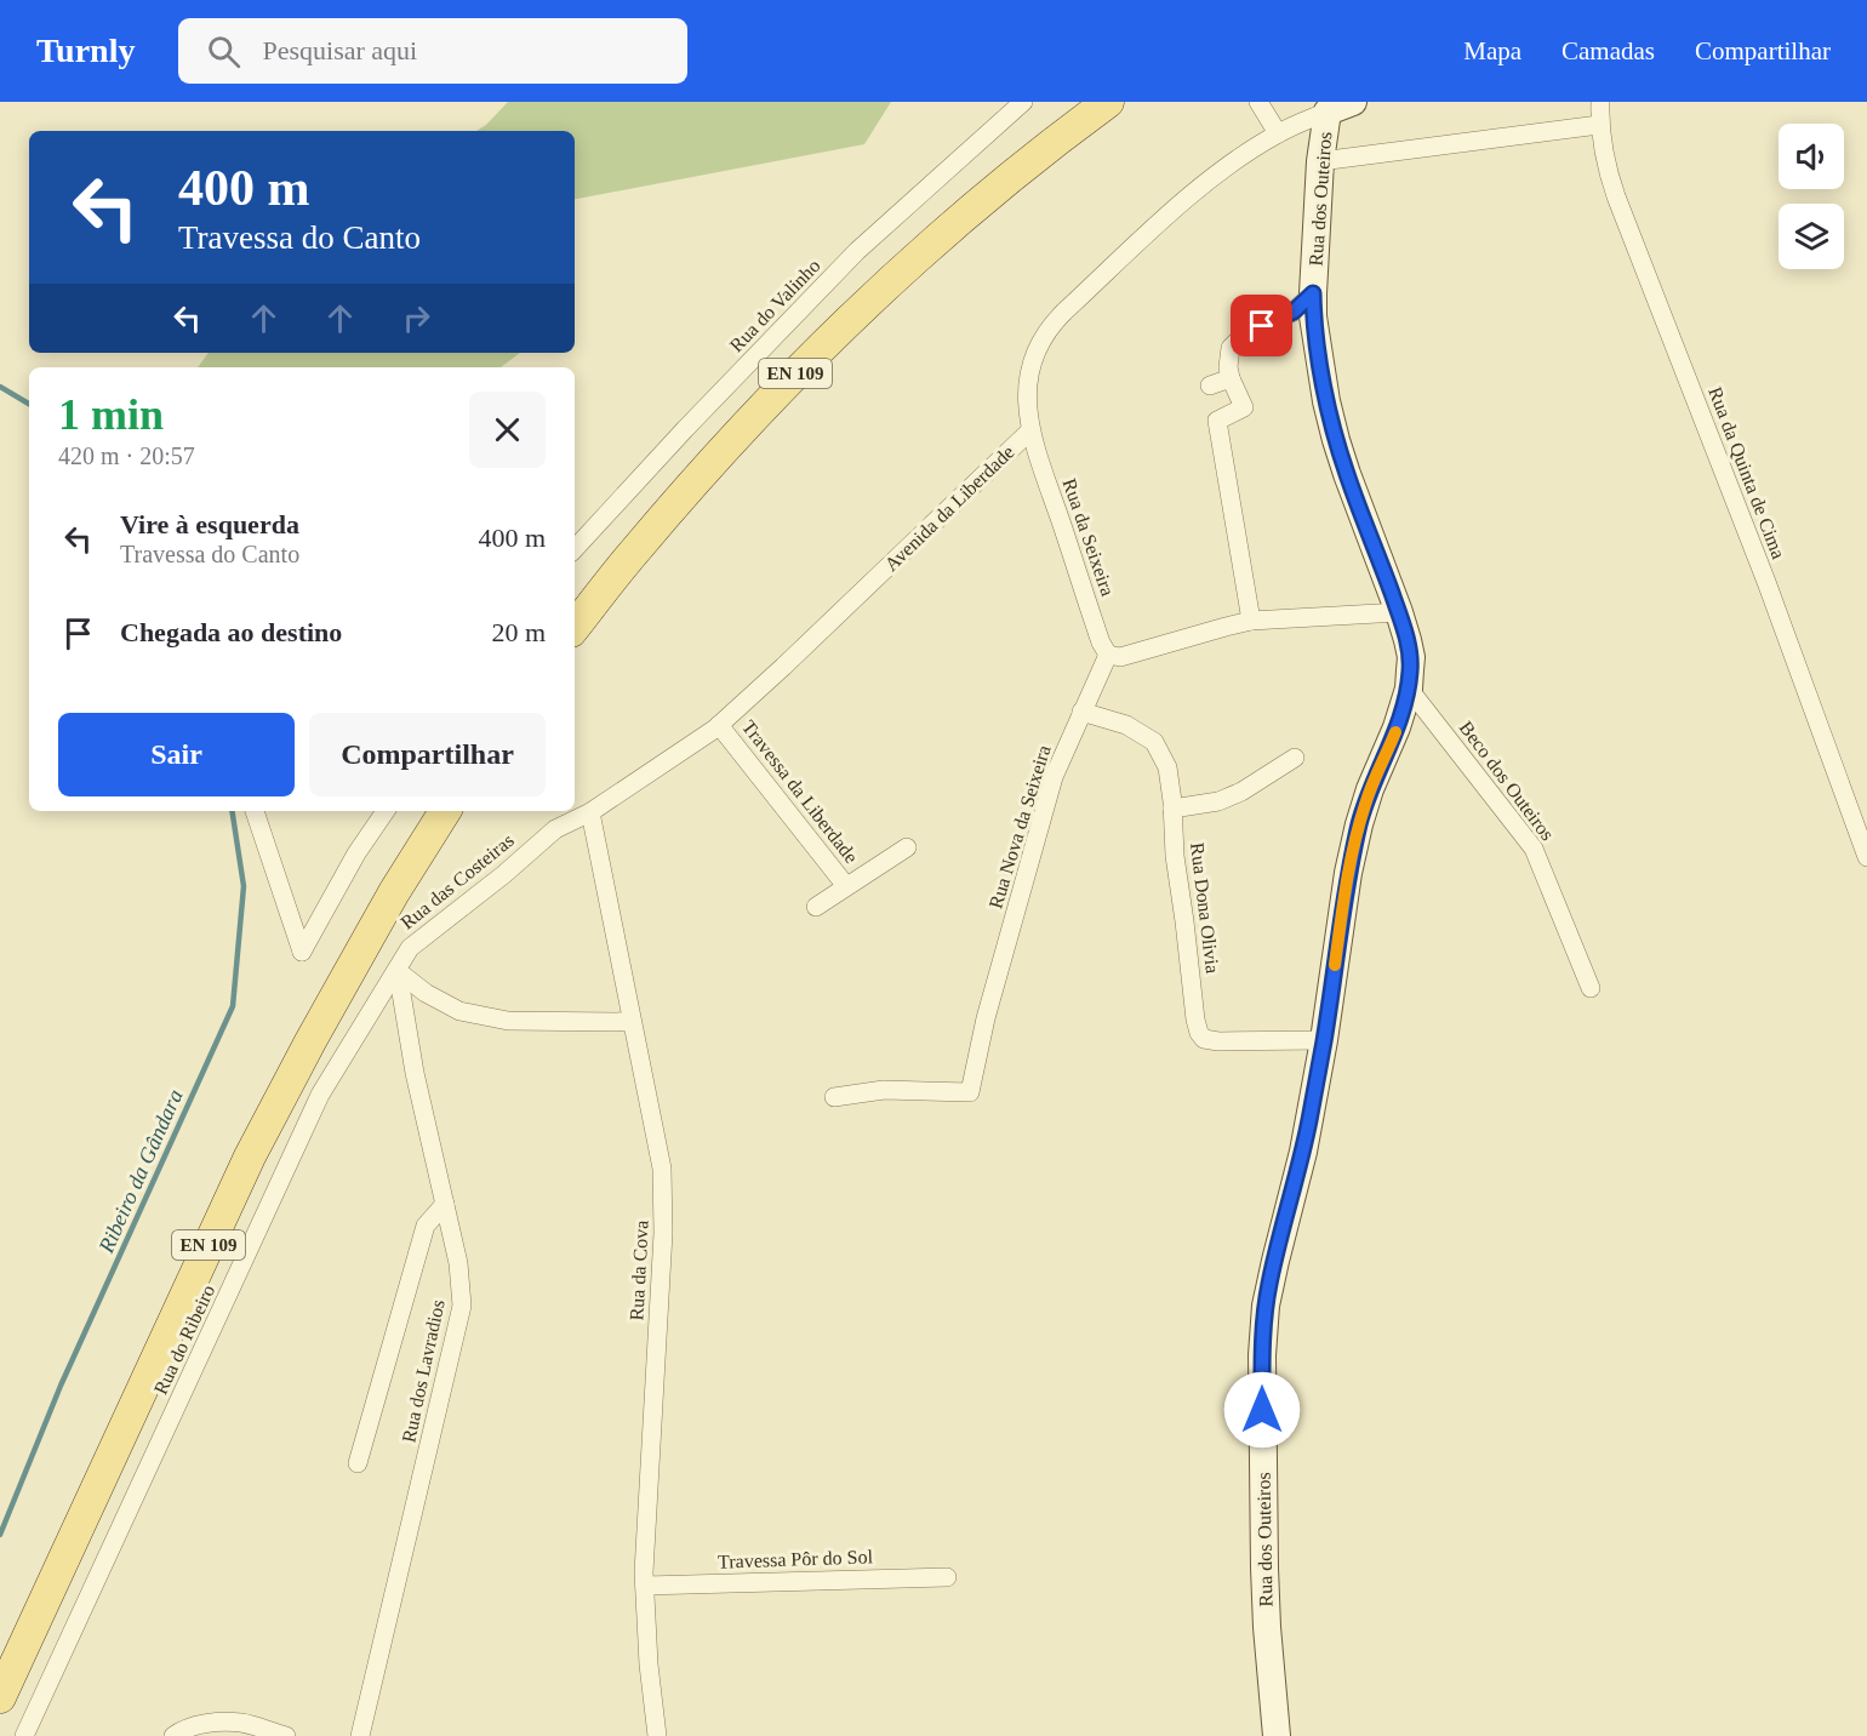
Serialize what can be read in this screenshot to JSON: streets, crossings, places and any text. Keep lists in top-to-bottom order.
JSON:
{
  "streets": {
    "main road": ["EN 109"],
    "street": [
      "Rua dos Outeiros",
      "Rua do Valinho",
      "Rua da Quinta de Cima",
      "Avenida da Liberdade",
      "Rua da Seixeira",
      "Beco dos Outeiros",
      "Travessa da Liberdade",
      "Rua Nova da Seixeira",
      "Rua das Costeiras",
      "Rua Dona Olivia",
      "Rua da Cova",
      "Rua do Ribeiro",
      "Rua dos Lavradios",
      "Travessa Pôr do Sol"
    ]
  },
  "crossings": [
    ["Rua dos Outeiros", "Avenida da Liberdade"],
    ["Rua dos Outeiros", "Beco dos Outeiros"],
    ["Rua dos Outeiros", "Rua Dona Olivia"],
    ["Avenida da Liberdade", "Rua da Seixeira"],
    ["Avenida da Liberdade", "Travessa da Liberdade"],
    ["Avenida da Liberdade", "Rua das Costeiras"],
    ["Avenida da Liberdade", "Rua da Cova"],
    ["Rua da Seixeira", "Rua Nova da Seixeira"],
    ["Rua Nova da Seixeira", "Rua Dona Olivia"],
    ["Rua das Costeiras", "Rua da Cova"],
    ["Rua das Costeiras", "Rua do Ribeiro"],
    ["Rua das Costeiras", "Rua dos Lavradios"],
    ["Rua da Cova", "Travessa Pôr do Sol"],
    ["Rua do Ribeiro", "Rua dos Lavradios"]
  ],
  "water": ["Ribeiro da Gândara"],
  "page": {
    "header": "Turnly",
    "search": "Pesquisar aqui",
    "nav": ["Mapa", "Camadas", "Compartilhar"],
    "turn": ["400 m", "Travessa do Canto"],
    "heading": ["1 min", "420 m · 20:57"],
    "list": [
      {
        "name": "Vire à esquerda",
        "note": "Travessa do Canto",
        "value": "400 m"
      },
      {
        "name": "Chegada ao destino",
        "value": "20 m"
      }
    ],
    "buttons": ["Sair", "Compartilhar"]
  }
}
